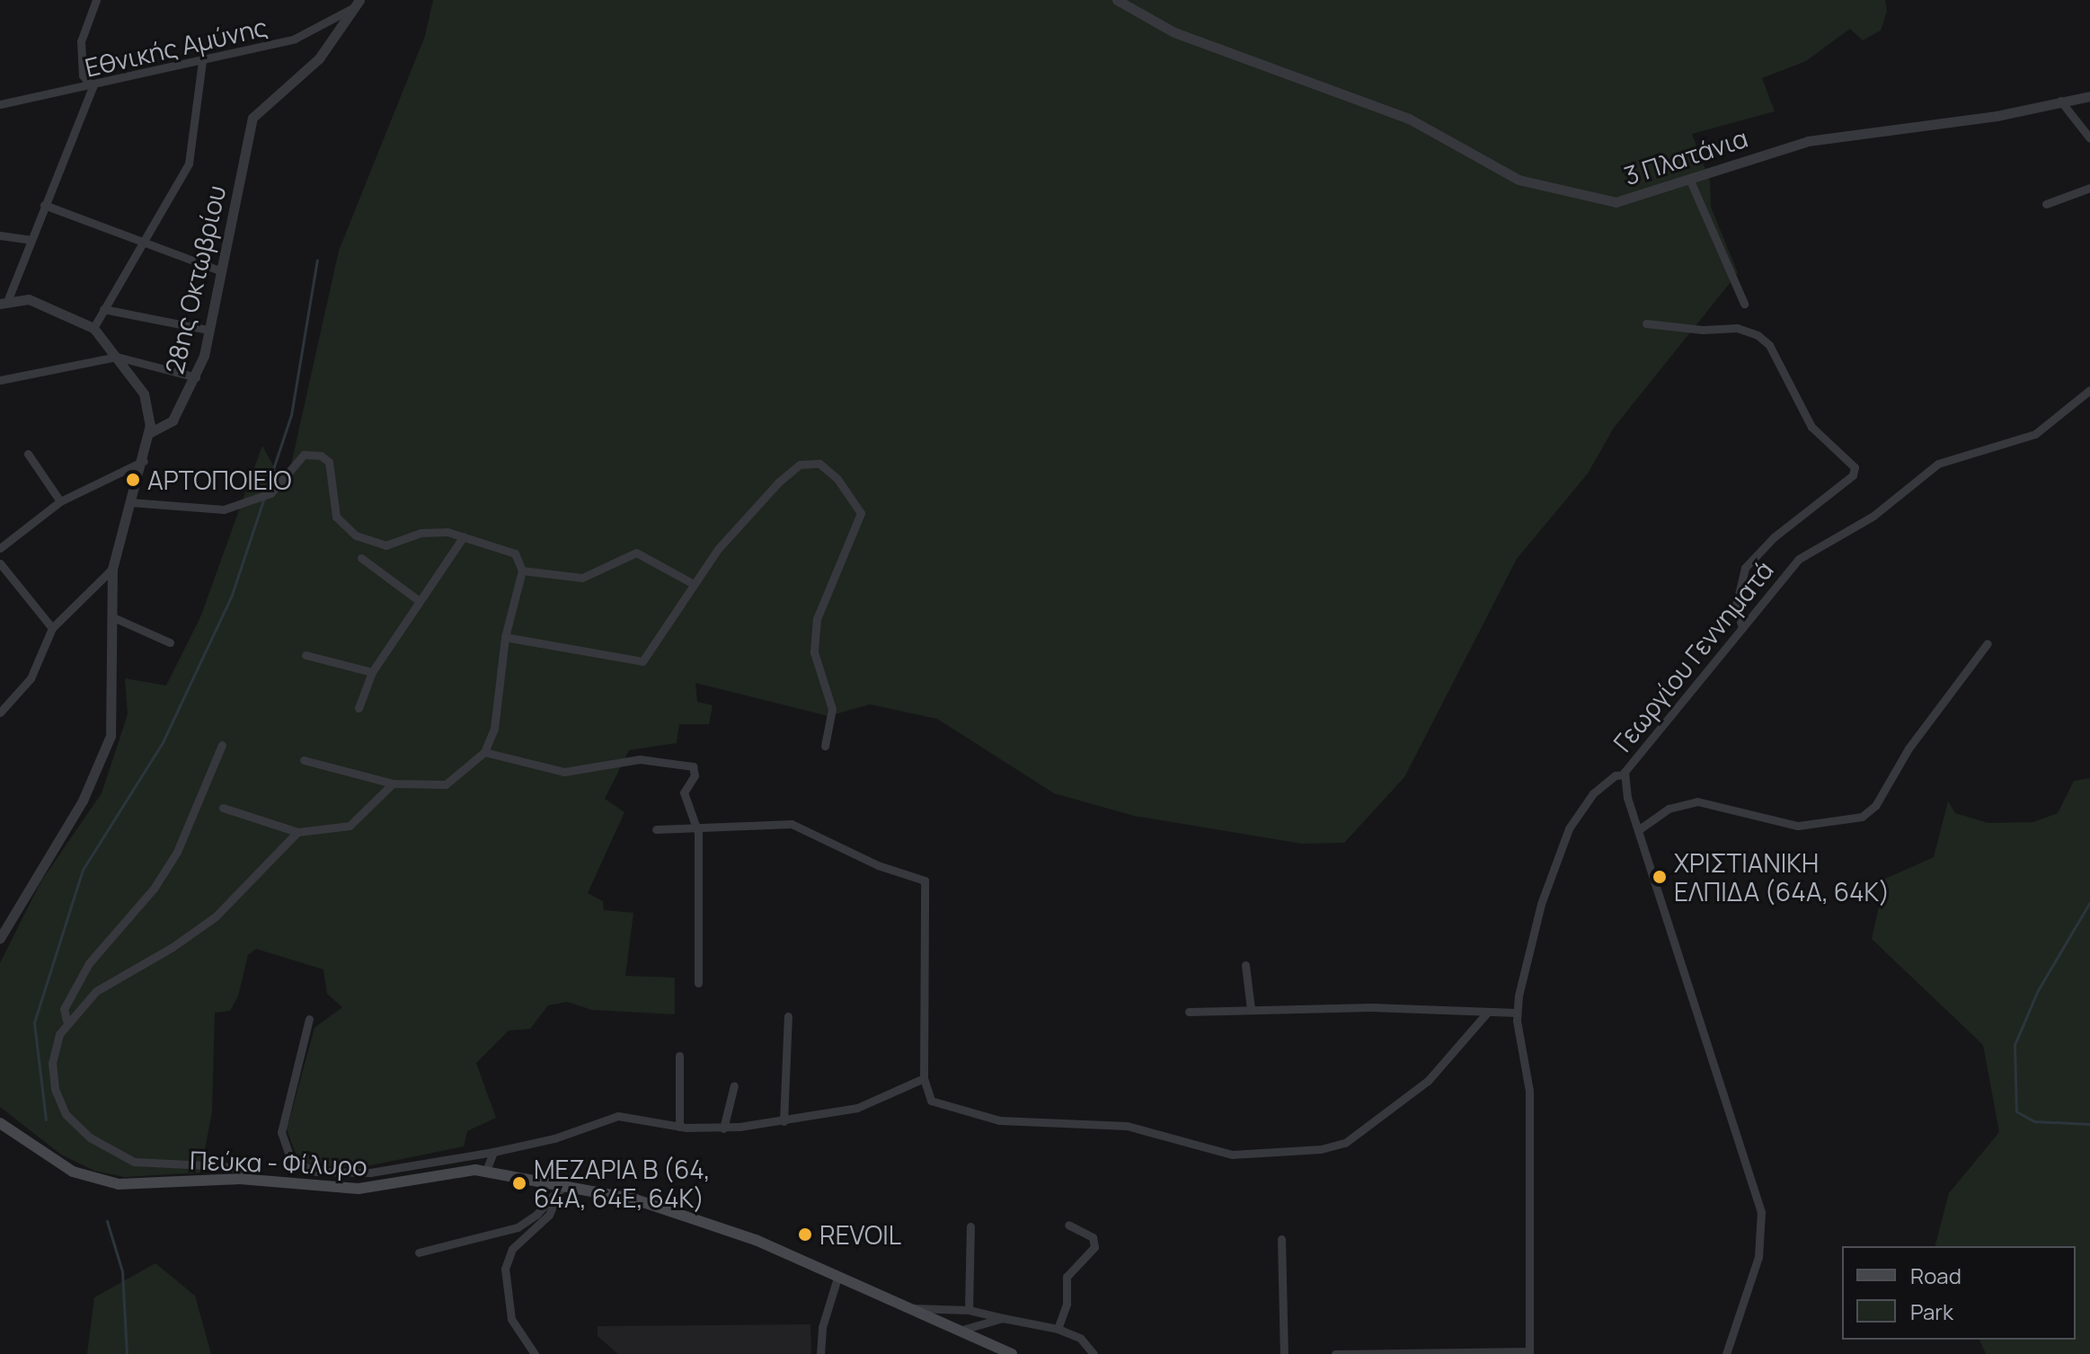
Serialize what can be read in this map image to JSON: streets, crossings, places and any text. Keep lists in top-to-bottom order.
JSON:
{
  "streets": {
    "main road": ["Πεύκα - Φίλυρο"],
    "street": [
      "Εθνικής Αμύνης",
      "3 Πλατάνια",
      "28ης Οκτωβρίου",
      "Γεωργίου Γεννηματά"
    ]
  },
  "crossings": [
    ["Εθνικής Αμύνης", "28ης Οκτωβρίου"]
  ],
  "places": [
    "ΑΡΤΟΠΟΙΕΙΟ",
    "ΧΡΙΣΤΙΑΝΙΚΗ ΕΛΠΙΔΑ (64Α, 64Κ)",
    "ΜΕΖΑΡΙΑ B (64, 64Α, 64Ε, 64Κ)",
    "REVOIL"
  ],
  "legend": ["Road", "Park"]
}
